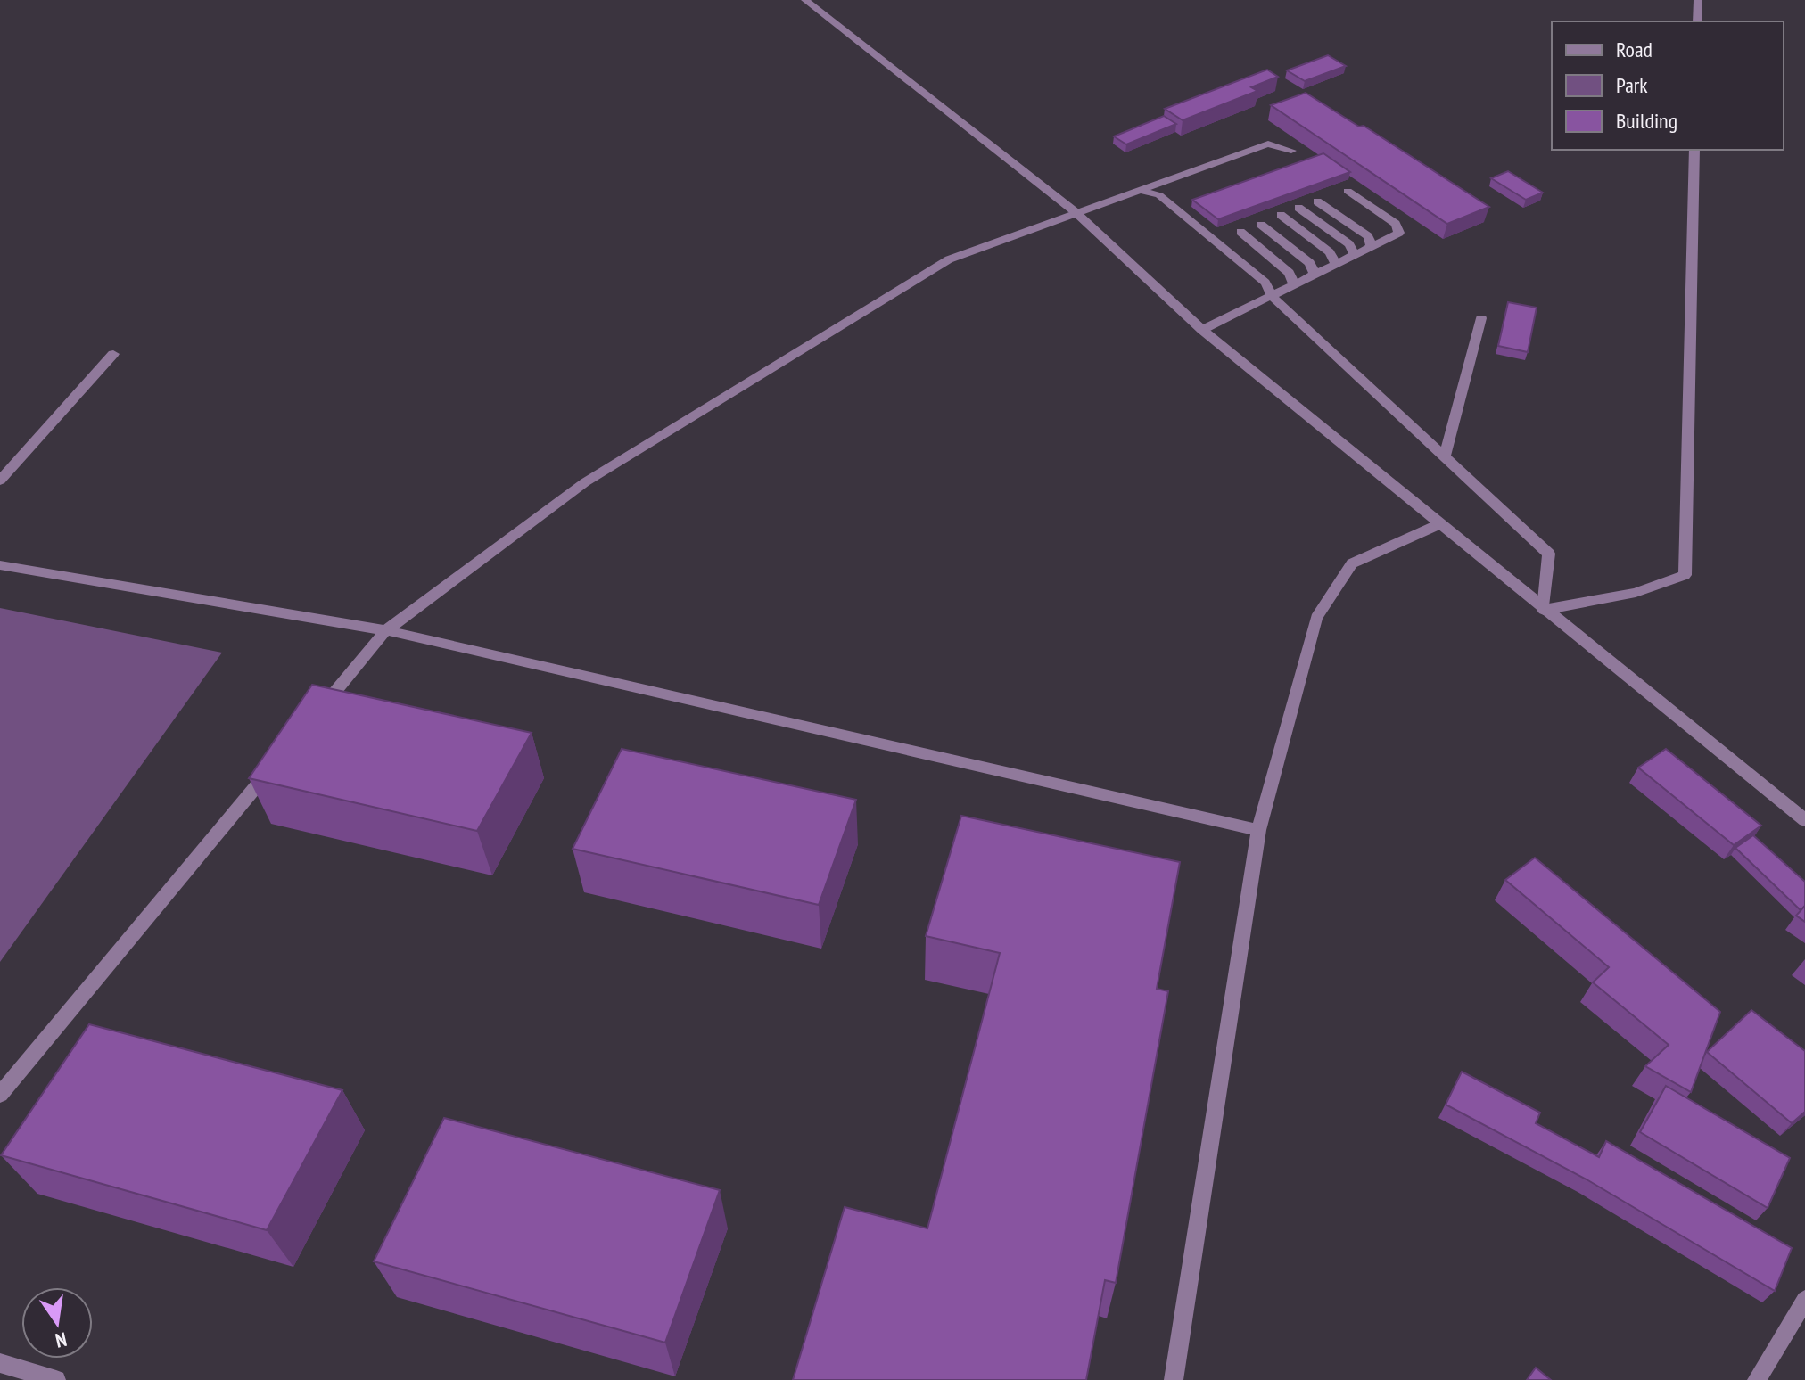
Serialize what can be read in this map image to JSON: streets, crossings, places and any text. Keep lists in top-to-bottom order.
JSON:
{
  "legend": ["Road", "Park", "Building"],
  "north": "bottom"
}
